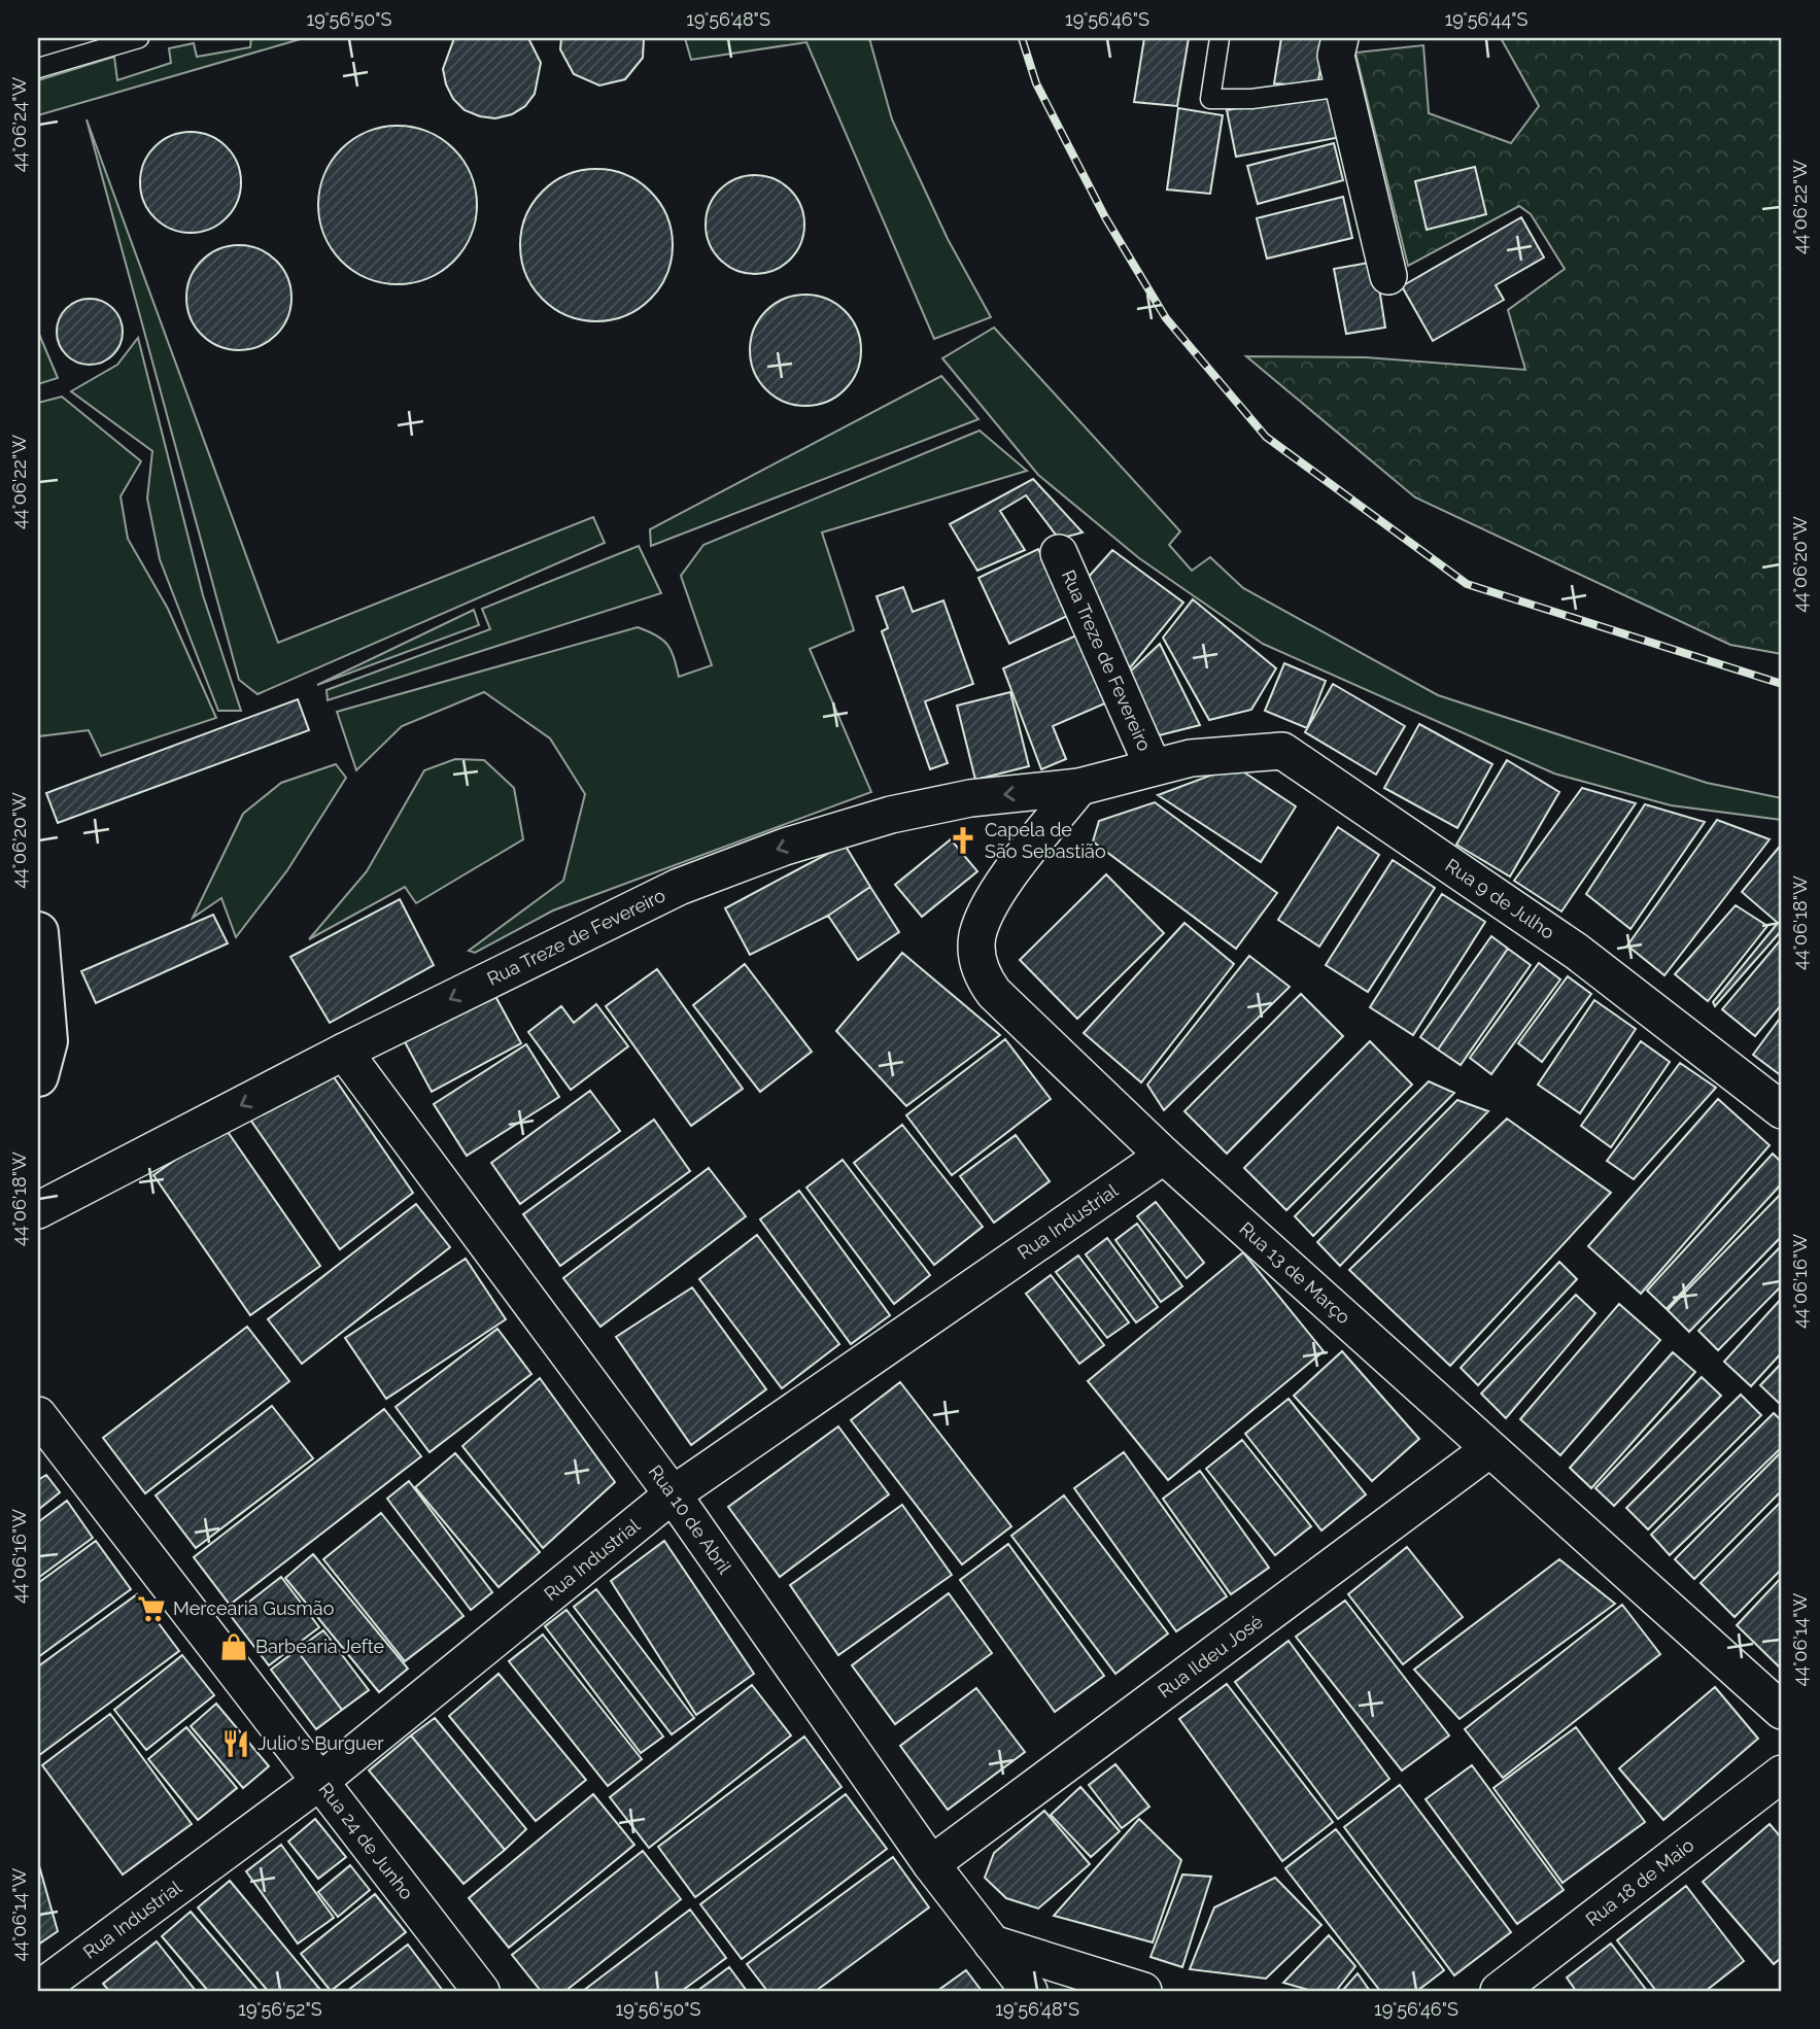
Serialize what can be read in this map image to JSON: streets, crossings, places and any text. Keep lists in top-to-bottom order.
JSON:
{
  "streets": {
    "street": [
      "Rua Treze de Fevereiro",
      "Rua 9 de Julho",
      "Rua Industrial",
      "Rua 13 de Março",
      "Rua 10 de Abril",
      "Rua Ildeu José",
      "Rua 24 de Junho",
      "Rua 18 de Maio"
    ]
  },
  "crossings": [
    ["Rua Treze de Fevereiro", "Rua 9 de Julho"],
    ["Rua Treze de Fevereiro", "Rua 13 de Março"],
    ["Rua Treze de Fevereiro", "Rua 10 de Abril"],
    ["Rua Industrial", "Rua 13 de Março"],
    ["Rua Industrial", "Rua 10 de Abril"],
    ["Rua Industrial", "Rua 24 de Junho"],
    ["Rua 13 de Março", "Rua Ildeu José"],
    ["Rua 10 de Abril", "Rua Ildeu José"]
  ],
  "one_way": ["Rua Treze de Fevereiro"],
  "places": {
    "church": ["Capela de São Sebastião"],
    "supermarket": ["Mercearia Gusmão"],
    "shop": ["Barbearia Jefte"],
    "restaurant": ["Julio's Burguer"]
  },
  "coordinates": [
    "19°56'50\"S",
    "19°56'48\"S",
    "19°56'46\"S",
    "19°56'44\"S",
    "44°06'24\"W",
    "44°06'22\"W",
    "44°06'20\"W",
    "44°06'18\"W",
    "44°06'16\"W",
    "44°06'14\"W",
    "19°56'52\"S"
  ]
}
